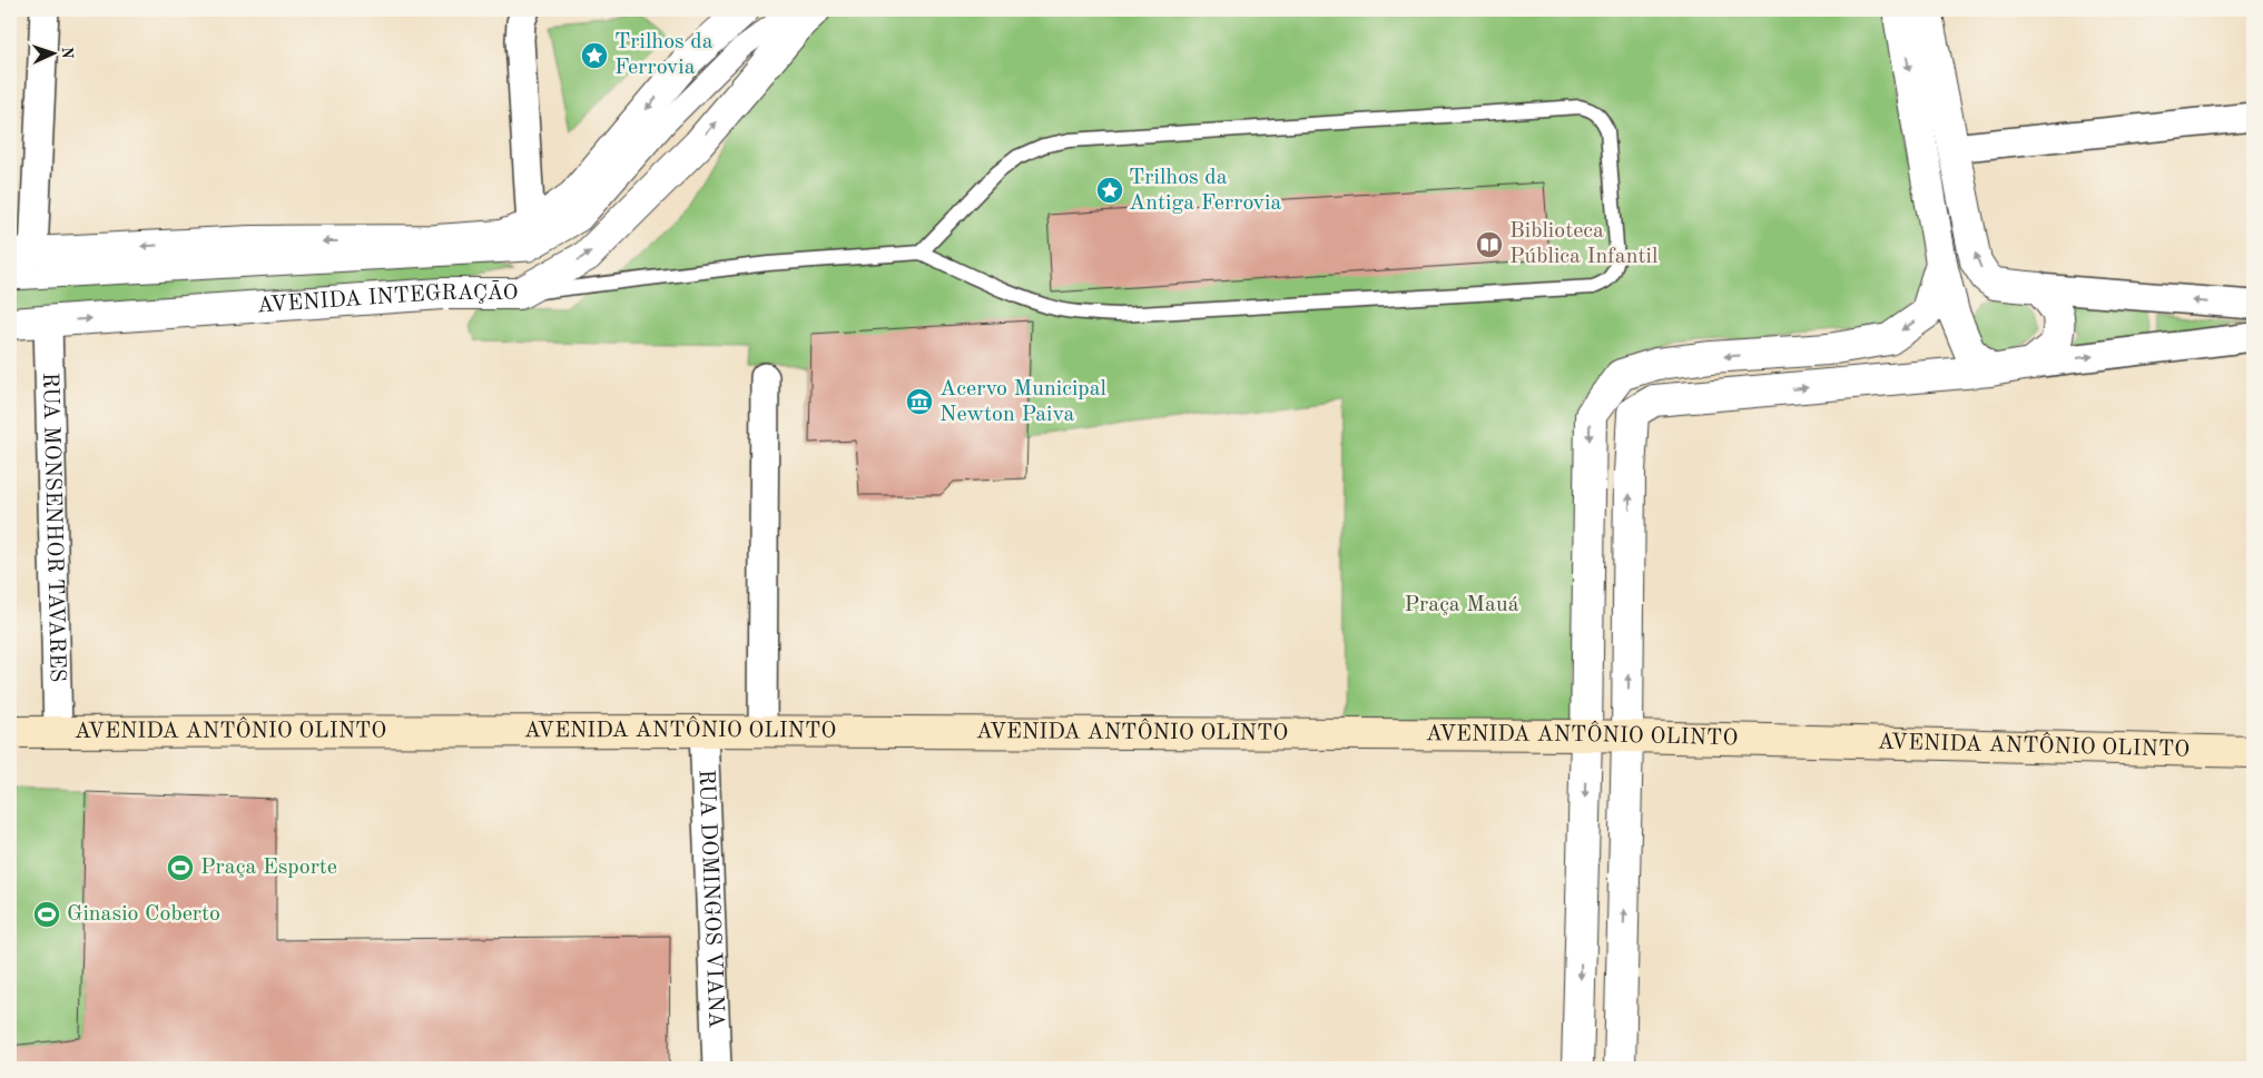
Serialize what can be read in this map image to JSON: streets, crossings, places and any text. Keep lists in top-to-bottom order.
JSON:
{
  "streets": {
    "main road": ["AVENIDA ANTÔNIO OLINTO"],
    "street": ["AVENIDA INTEGRAÇÃO", "RUA MONSENHOR TAVARES", "RUA DOMINGOS VIANA"]
  },
  "crossings": [
    ["AVENIDA INTEGRAÇÃO", "RUA MONSENHOR TAVARES"],
    ["RUA MONSENHOR TAVARES", "AVENIDA ANTÔNIO OLINTO"],
    ["AVENIDA ANTÔNIO OLINTO", "RUA DOMINGOS VIANA"]
  ],
  "parks": ["Praça Mauá"],
  "places": {
    "place": ["Trilhos da Ferrovia", "Trilhos da Antiga Ferrovia"],
    "library": ["Biblioteca Pública Infantil"],
    "museum": ["Acervo Municipal Newton Paiva"],
    "sports": ["Praça Esporte", "Ginasio Coberto"]
  },
  "north": "right"
}
